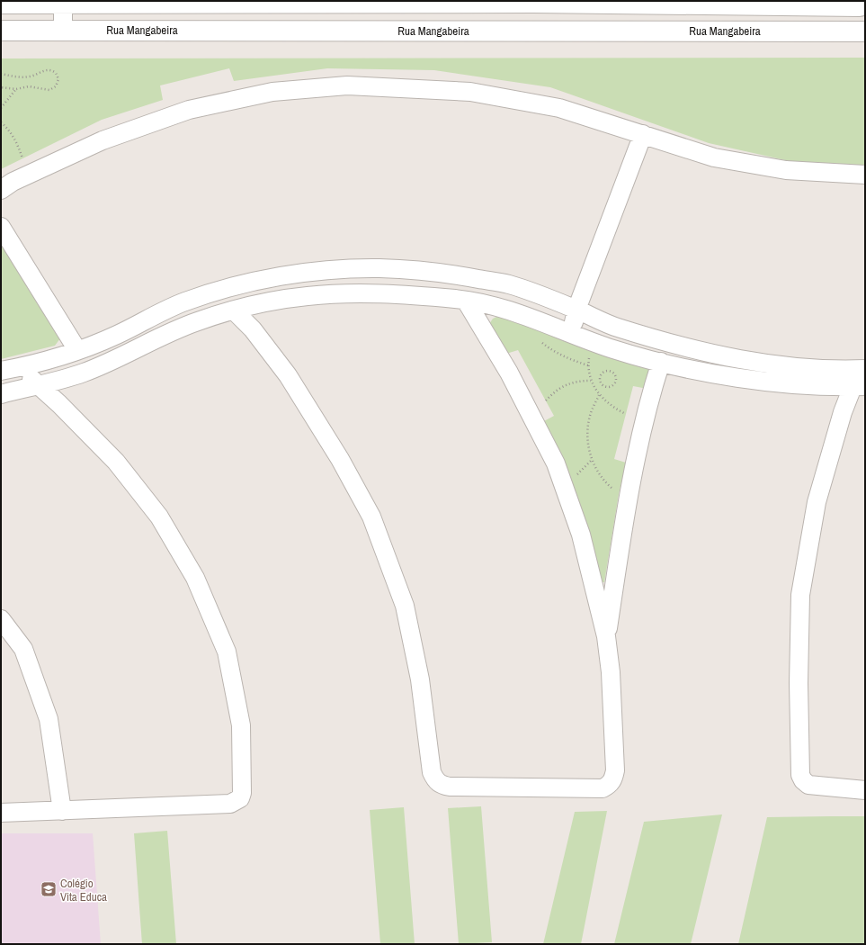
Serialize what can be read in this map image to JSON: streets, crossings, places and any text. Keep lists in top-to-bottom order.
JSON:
{
  "streets": {
    "street": ["Rua Mangabeira"]
  },
  "places": {
    "school or university": ["Colégio Vita Educa"]
  }
}
